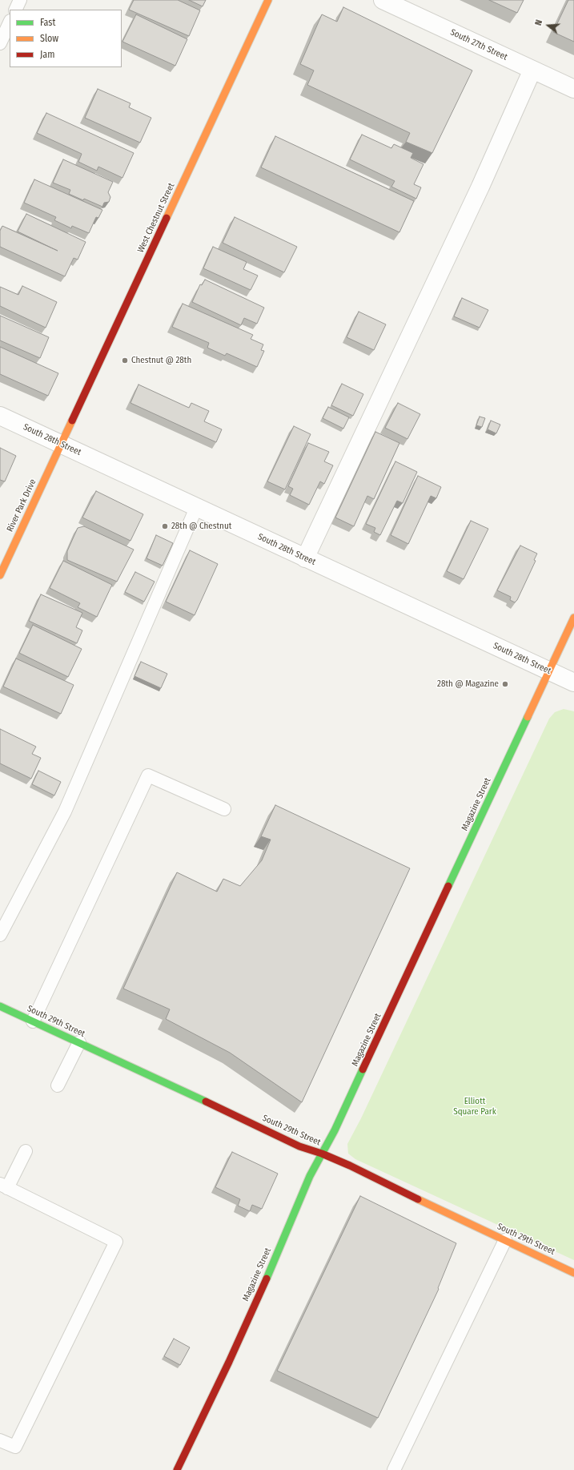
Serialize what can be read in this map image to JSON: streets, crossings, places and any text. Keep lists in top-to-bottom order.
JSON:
{
  "streets": {
    "street": [
      "South 27th Street",
      "West Chestnut Street",
      "South 28th Street",
      "River Park Drive",
      "Magazine Street",
      "South 29th Street"
    ]
  },
  "crossings": [
    ["West Chestnut Street", "South 28th Street"],
    ["West Chestnut Street", "River Park Drive"],
    ["South 28th Street", "River Park Drive"],
    ["South 28th Street", "Magazine Street"],
    ["Magazine Street", "South 29th Street"]
  ],
  "parks": ["Elliott Square Park"],
  "places": ["Chestnut @ 28th", "28th @ Chestnut", "28th @ Magazine"],
  "legend": ["Fast", "Slow", "Jam"],
  "north": "left"
}
